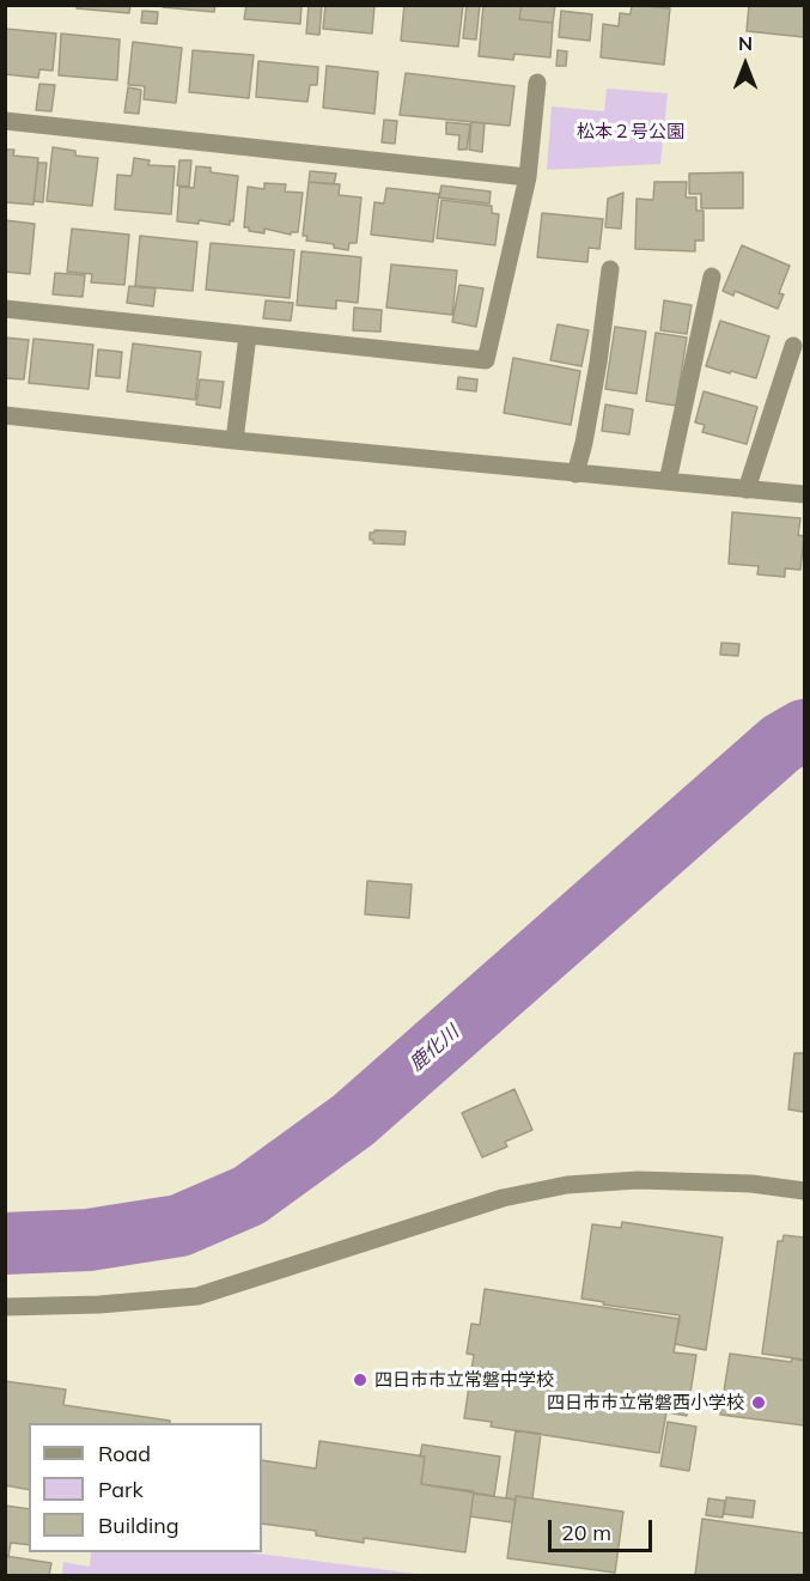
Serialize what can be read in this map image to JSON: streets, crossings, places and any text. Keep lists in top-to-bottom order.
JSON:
{
  "water": ["鹿化川"],
  "parks": ["松本２号公園"],
  "places": ["四日市市立常磐中学校", "四日市市立常磐西小学校"],
  "legend": ["Road", "Park", "Building"],
  "scale_bar": "20 m",
  "north": "top"
}
